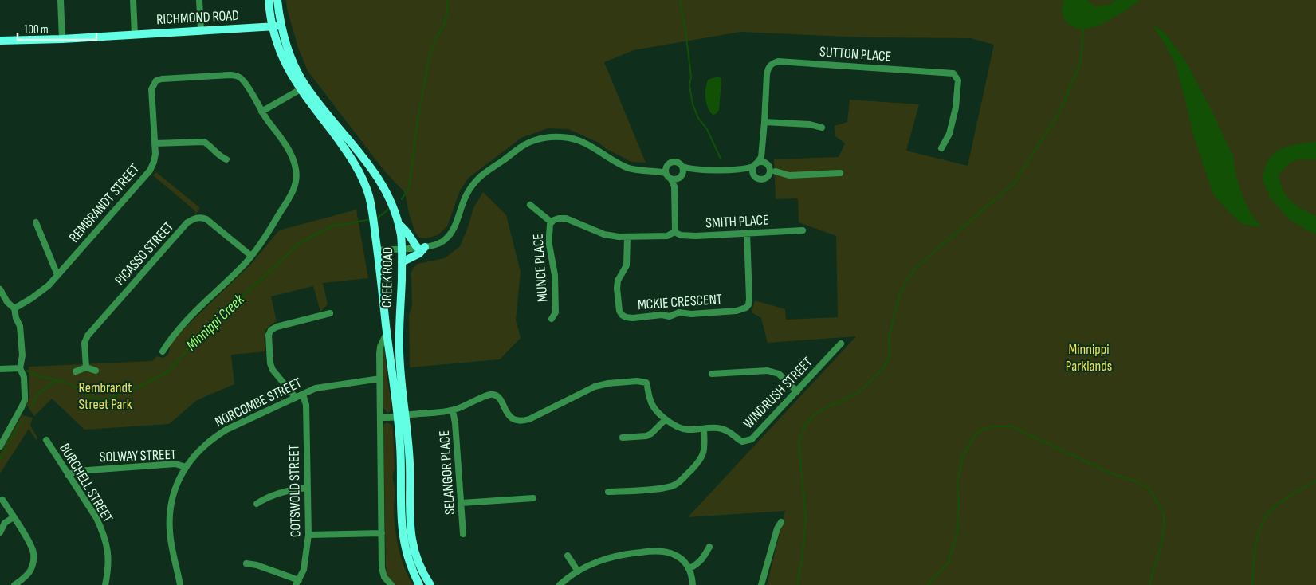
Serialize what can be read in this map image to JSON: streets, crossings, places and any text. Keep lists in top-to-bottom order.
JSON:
{
  "streets": {
    "main road": ["RICHMOND ROAD", "CREEK ROAD"],
    "street": [
      "SUTTON PLACE",
      "REMBRANDT STREET",
      "SMITH PLACE",
      "PICASSO STREET",
      "MUNCE PLACE",
      "MCKIE CRESCENT",
      "WINDRUSH STREET",
      "NORCOMBE STREET",
      "SOLWAY STREET",
      "SELANGOR PLACE",
      "BURCHELL STREET",
      "COTSWOLD STREET"
    ]
  },
  "crossings": [
    ["RICHMOND ROAD", "CREEK ROAD"],
    ["REMBRANDT STREET", "PICASSO STREET"],
    ["SMITH PLACE", "MUNCE PLACE"],
    ["SMITH PLACE", "MCKIE CRESCENT"],
    ["MUNCE PLACE", "MCKIE CRESCENT"],
    ["WINDRUSH STREET", "SELANGOR PLACE"],
    ["NORCOMBE STREET", "SOLWAY STREET"],
    ["NORCOMBE STREET", "COTSWOLD STREET"],
    ["SOLWAY STREET", "BURCHELL STREET"]
  ],
  "water": ["Minnippi Creek"],
  "parks": ["Minnippi Parklands", "Rembrandt Street Park"],
  "scale_bar": "100 m"
}
